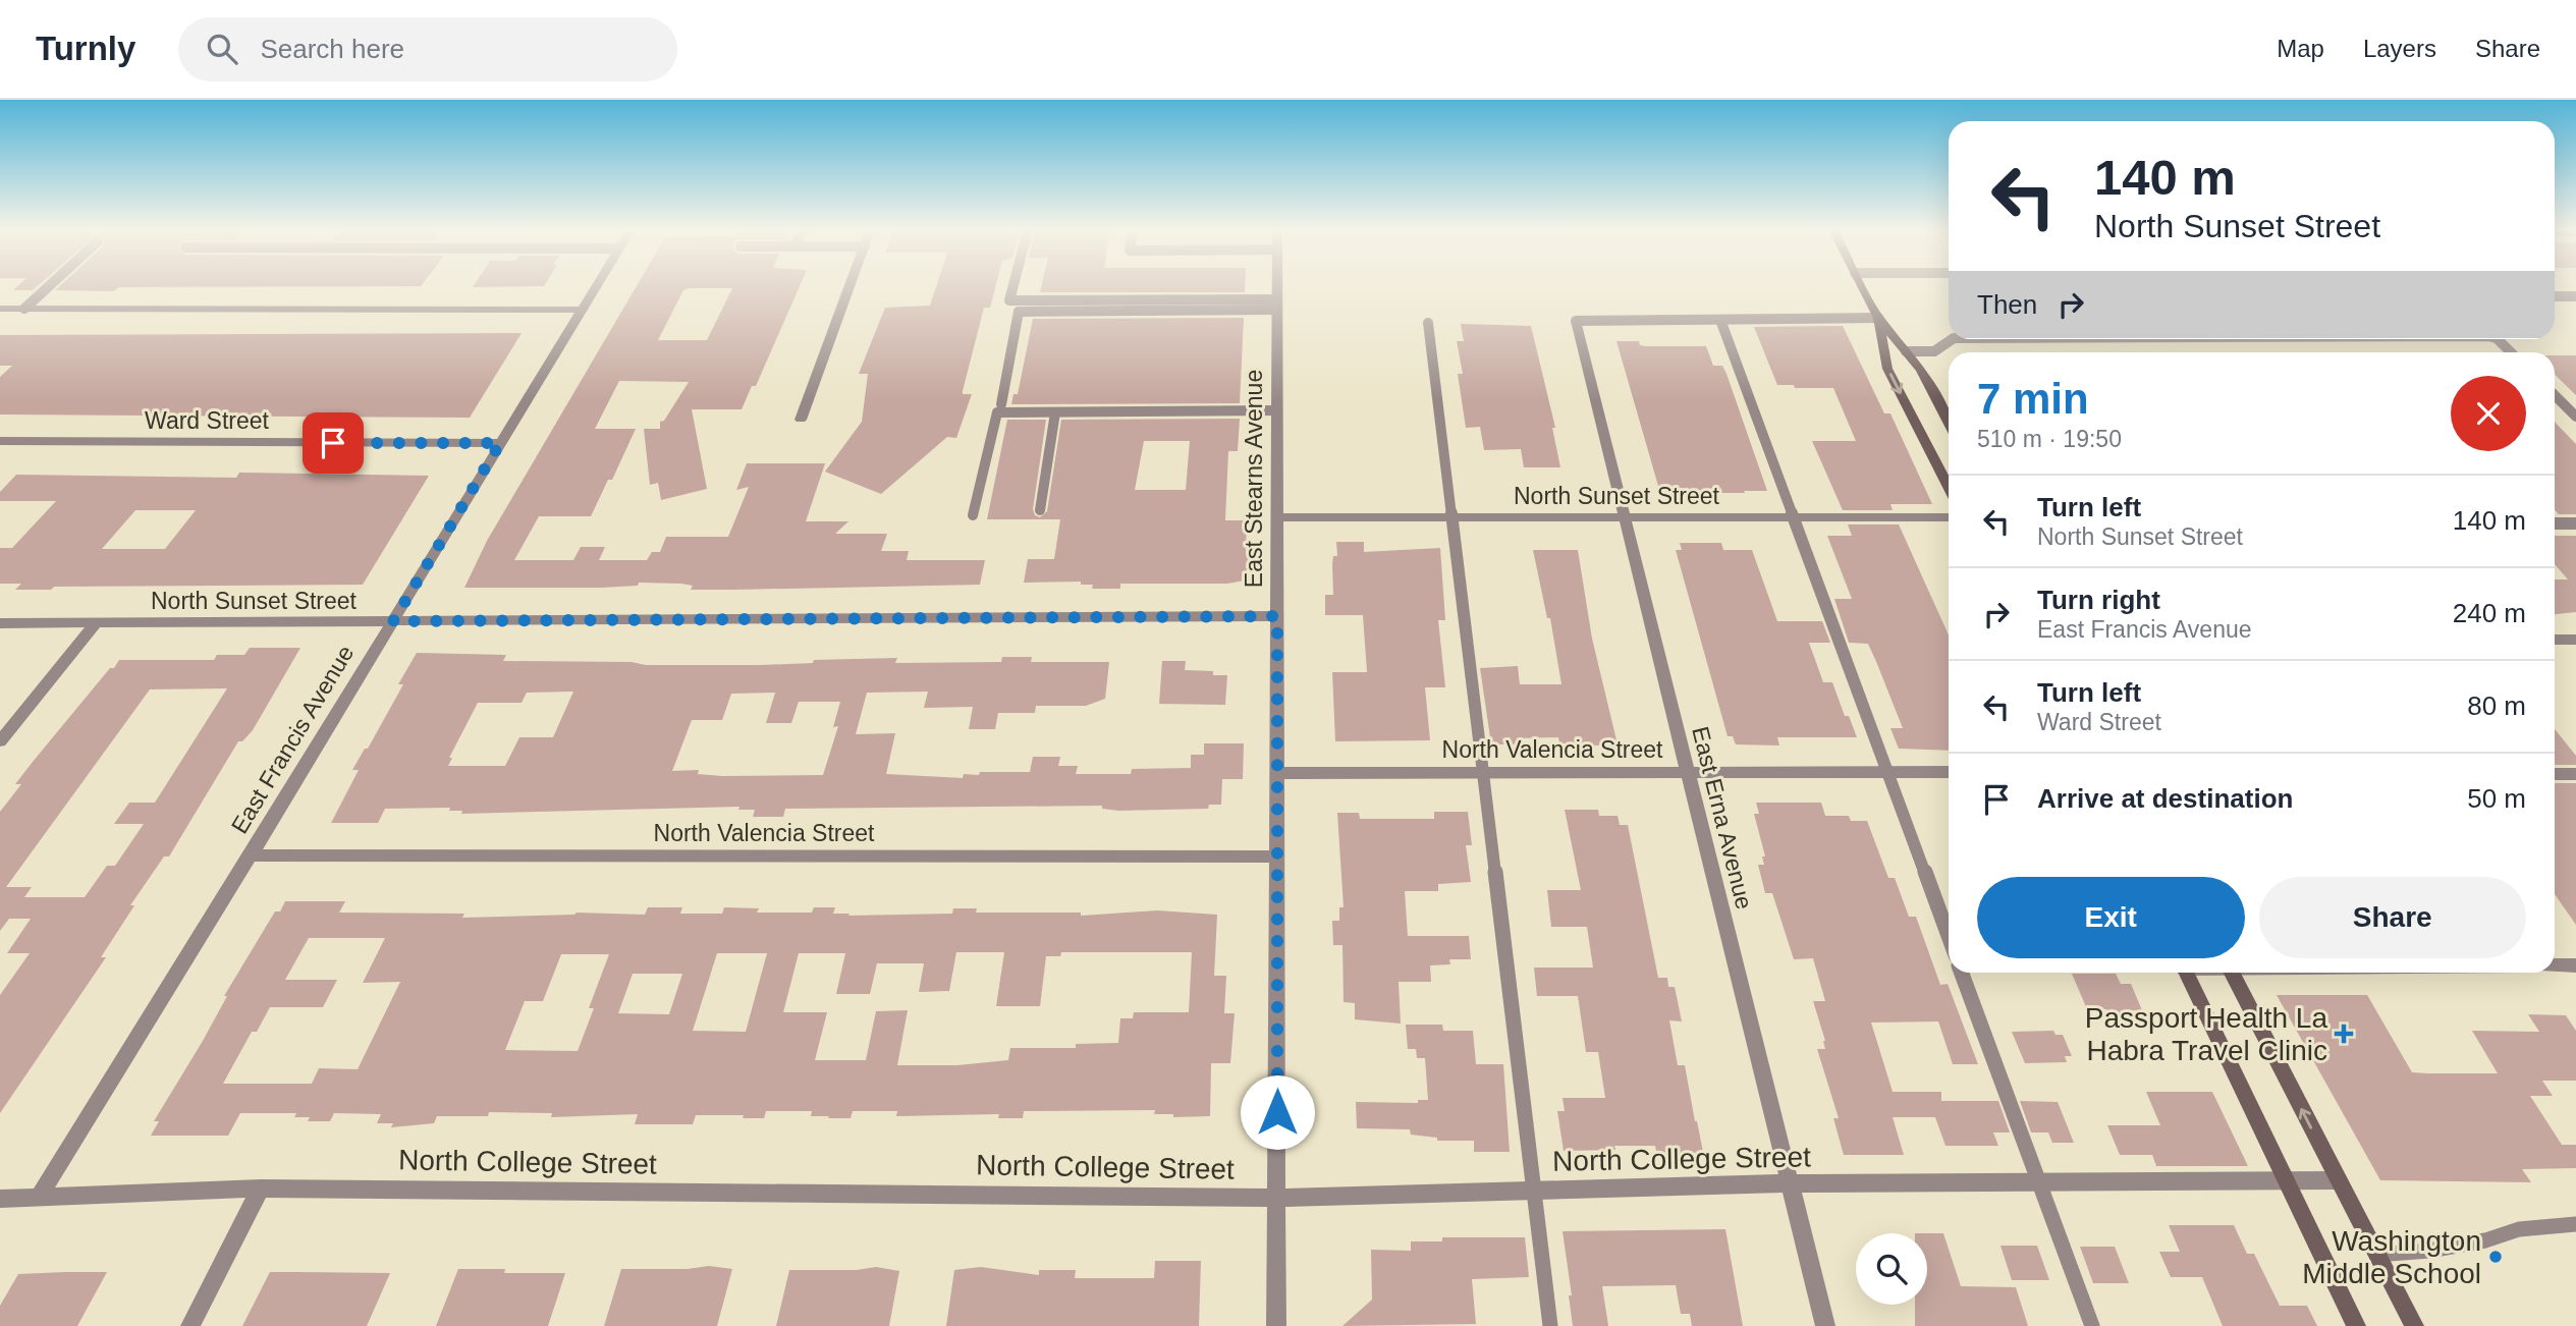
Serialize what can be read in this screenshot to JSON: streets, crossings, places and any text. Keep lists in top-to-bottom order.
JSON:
{
  "streets": {
    "street": [
      "Ward Street",
      "East Stearns Avenue",
      "North Sunset Street",
      "East Francis Avenue",
      "North Valencia Street",
      "East Erna Avenue",
      "North College Street"
    ]
  },
  "crossings": [
    ["Ward Street", "East Francis Avenue"],
    ["East Stearns Avenue", "North Sunset Street"],
    ["East Stearns Avenue", "North Valencia Street"],
    ["East Stearns Avenue", "North College Street"],
    ["North Sunset Street", "East Francis Avenue"],
    ["North Sunset Street", "East Erna Avenue"],
    ["East Francis Avenue", "North Valencia Street"],
    ["East Francis Avenue", "North College Street"],
    ["North Valencia Street", "East Erna Avenue"],
    ["East Erna Avenue", "North College Street"]
  ],
  "places": {
    "health": ["Passport Health La Habra Travel Clinic"],
    "other": ["Washington Middle School"]
  },
  "page": {
    "header": "Turnly",
    "search": "Search here",
    "nav": ["Map", "Layers", "Share"],
    "turn": ["140 m", "North Sunset Street"],
    "then": "Then",
    "heading": ["7 min", "510 m · 19:50"],
    "list": [
      {
        "name": "Turn left",
        "note": "North Sunset Street",
        "value": "140 m"
      },
      {
        "name": "Turn right",
        "note": "East Francis Avenue",
        "value": "240 m"
      },
      {
        "name": "Turn left",
        "note": "Ward Street",
        "value": "80 m"
      },
      {
        "name": "Arrive at destination",
        "value": "50 m"
      }
    ],
    "buttons": ["Exit", "Share"]
  }
}
